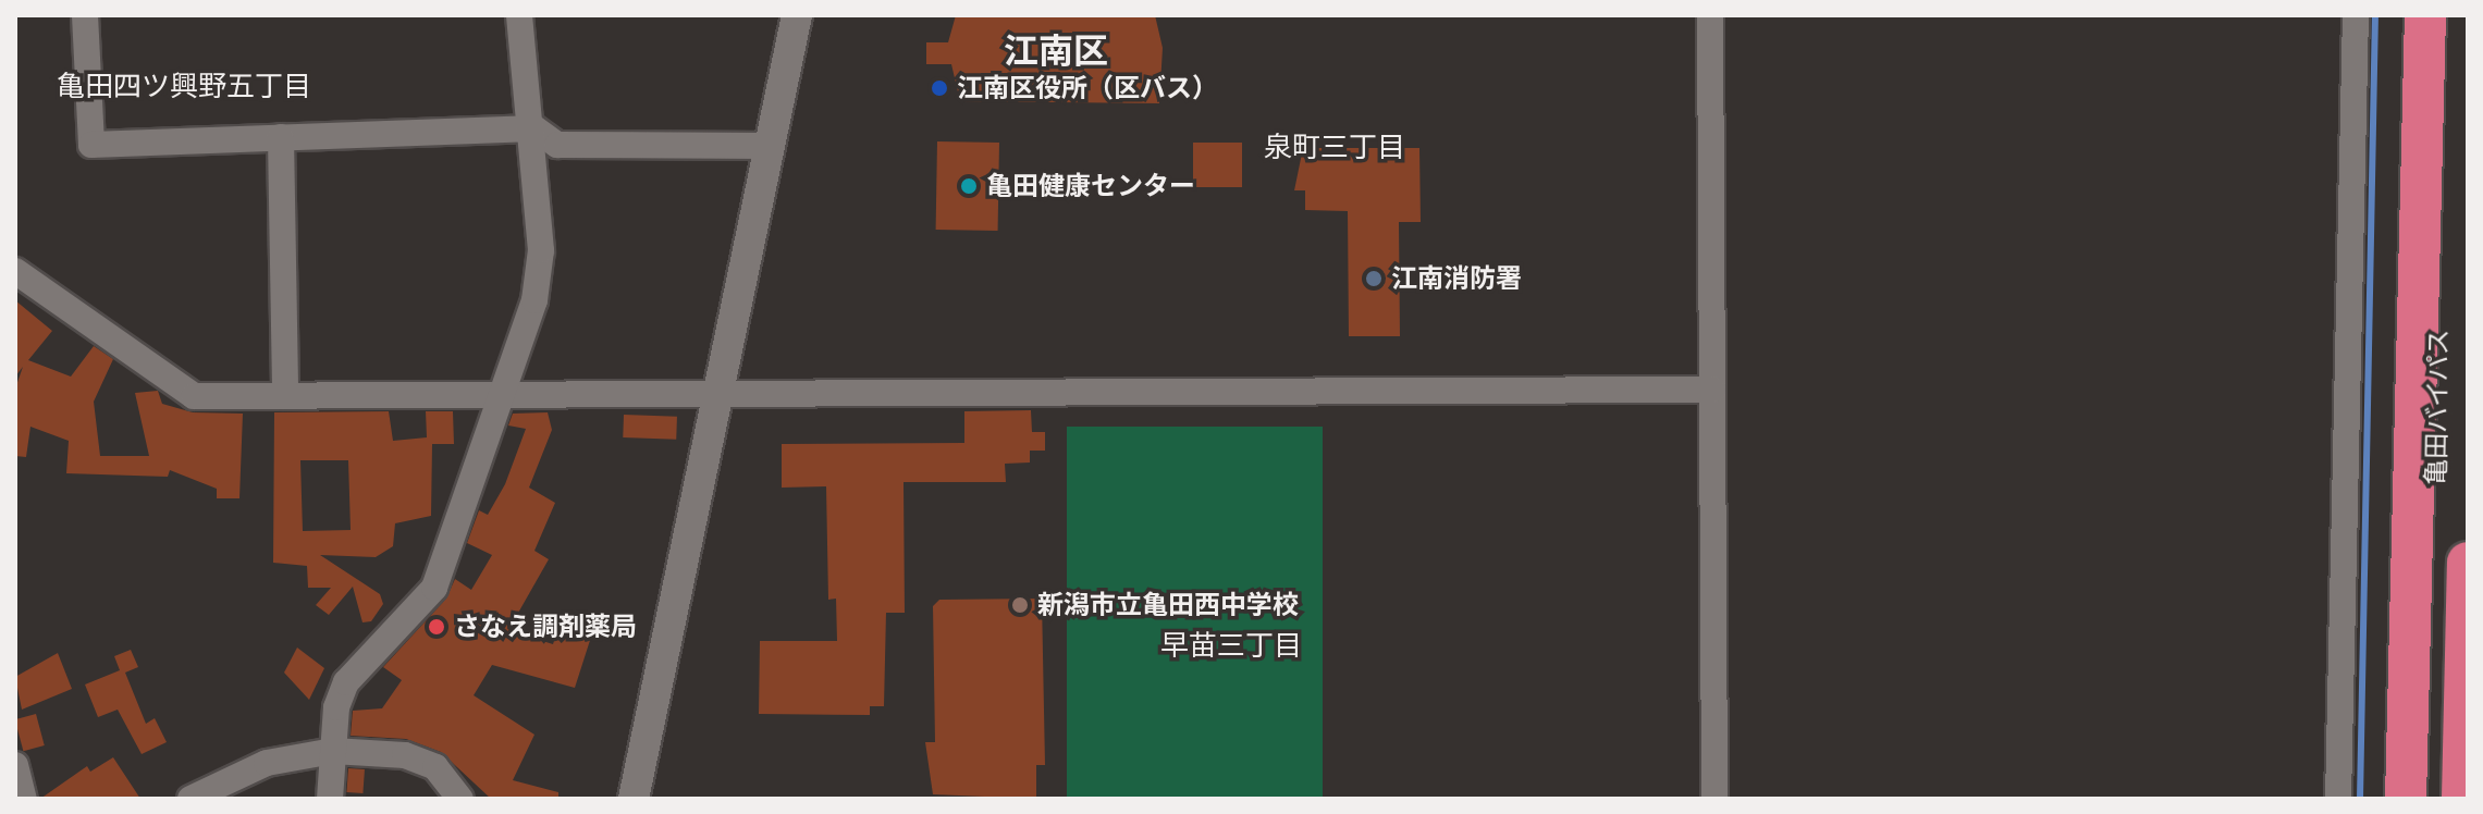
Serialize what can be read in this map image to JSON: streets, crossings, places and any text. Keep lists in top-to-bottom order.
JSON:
{
  "streets": {
    "highway": ["亀田バイパス"]
  },
  "districts": [
    "江南区",
    "亀田四ツ興野五丁目",
    "泉町三丁目",
    "早苗三丁目"
  ],
  "places": [
    "江南区役所（区バス）",
    "亀田健康センター",
    "江南消防署",
    "新潟市立亀田西中学校",
    "さなえ調剤薬局"
  ]
}
